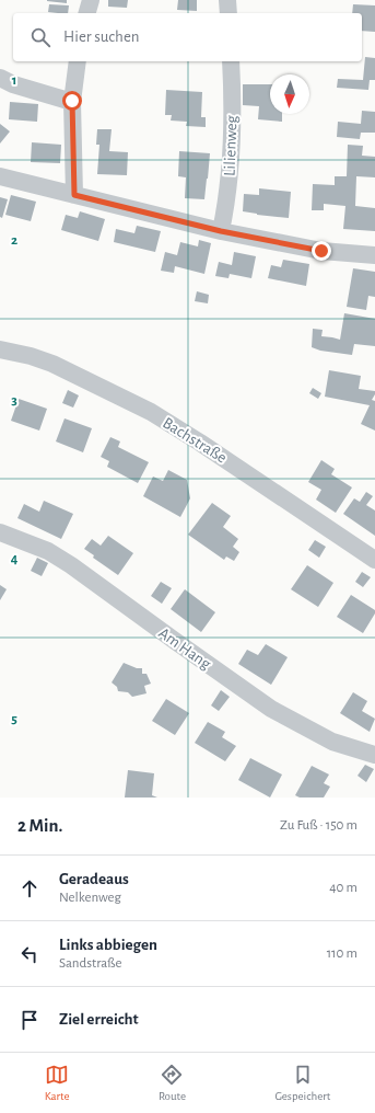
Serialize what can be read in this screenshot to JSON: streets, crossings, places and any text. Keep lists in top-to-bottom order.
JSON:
{
  "streets": {
    "street": ["Lilienweg", "Bachstraße", "Am Hang"]
  },
  "north": "bottom",
  "page": {
    "search": "Hier suchen",
    "heading": ["2 Min.", "Zu Fuß · 150 m"],
    "list": [
      ["Geradeaus", "Nelkenweg", "40 m"],
      ["Links abbiegen", "Sandstraße", "110 m"],
      "Ziel erreicht"
    ],
    "nav": ["Karte", "Route", "Gespeichert"]
  },
  "grid": {
    "rows": [
      "1",
      "2",
      "3",
      "4",
      "5"
    ]
  }
}
